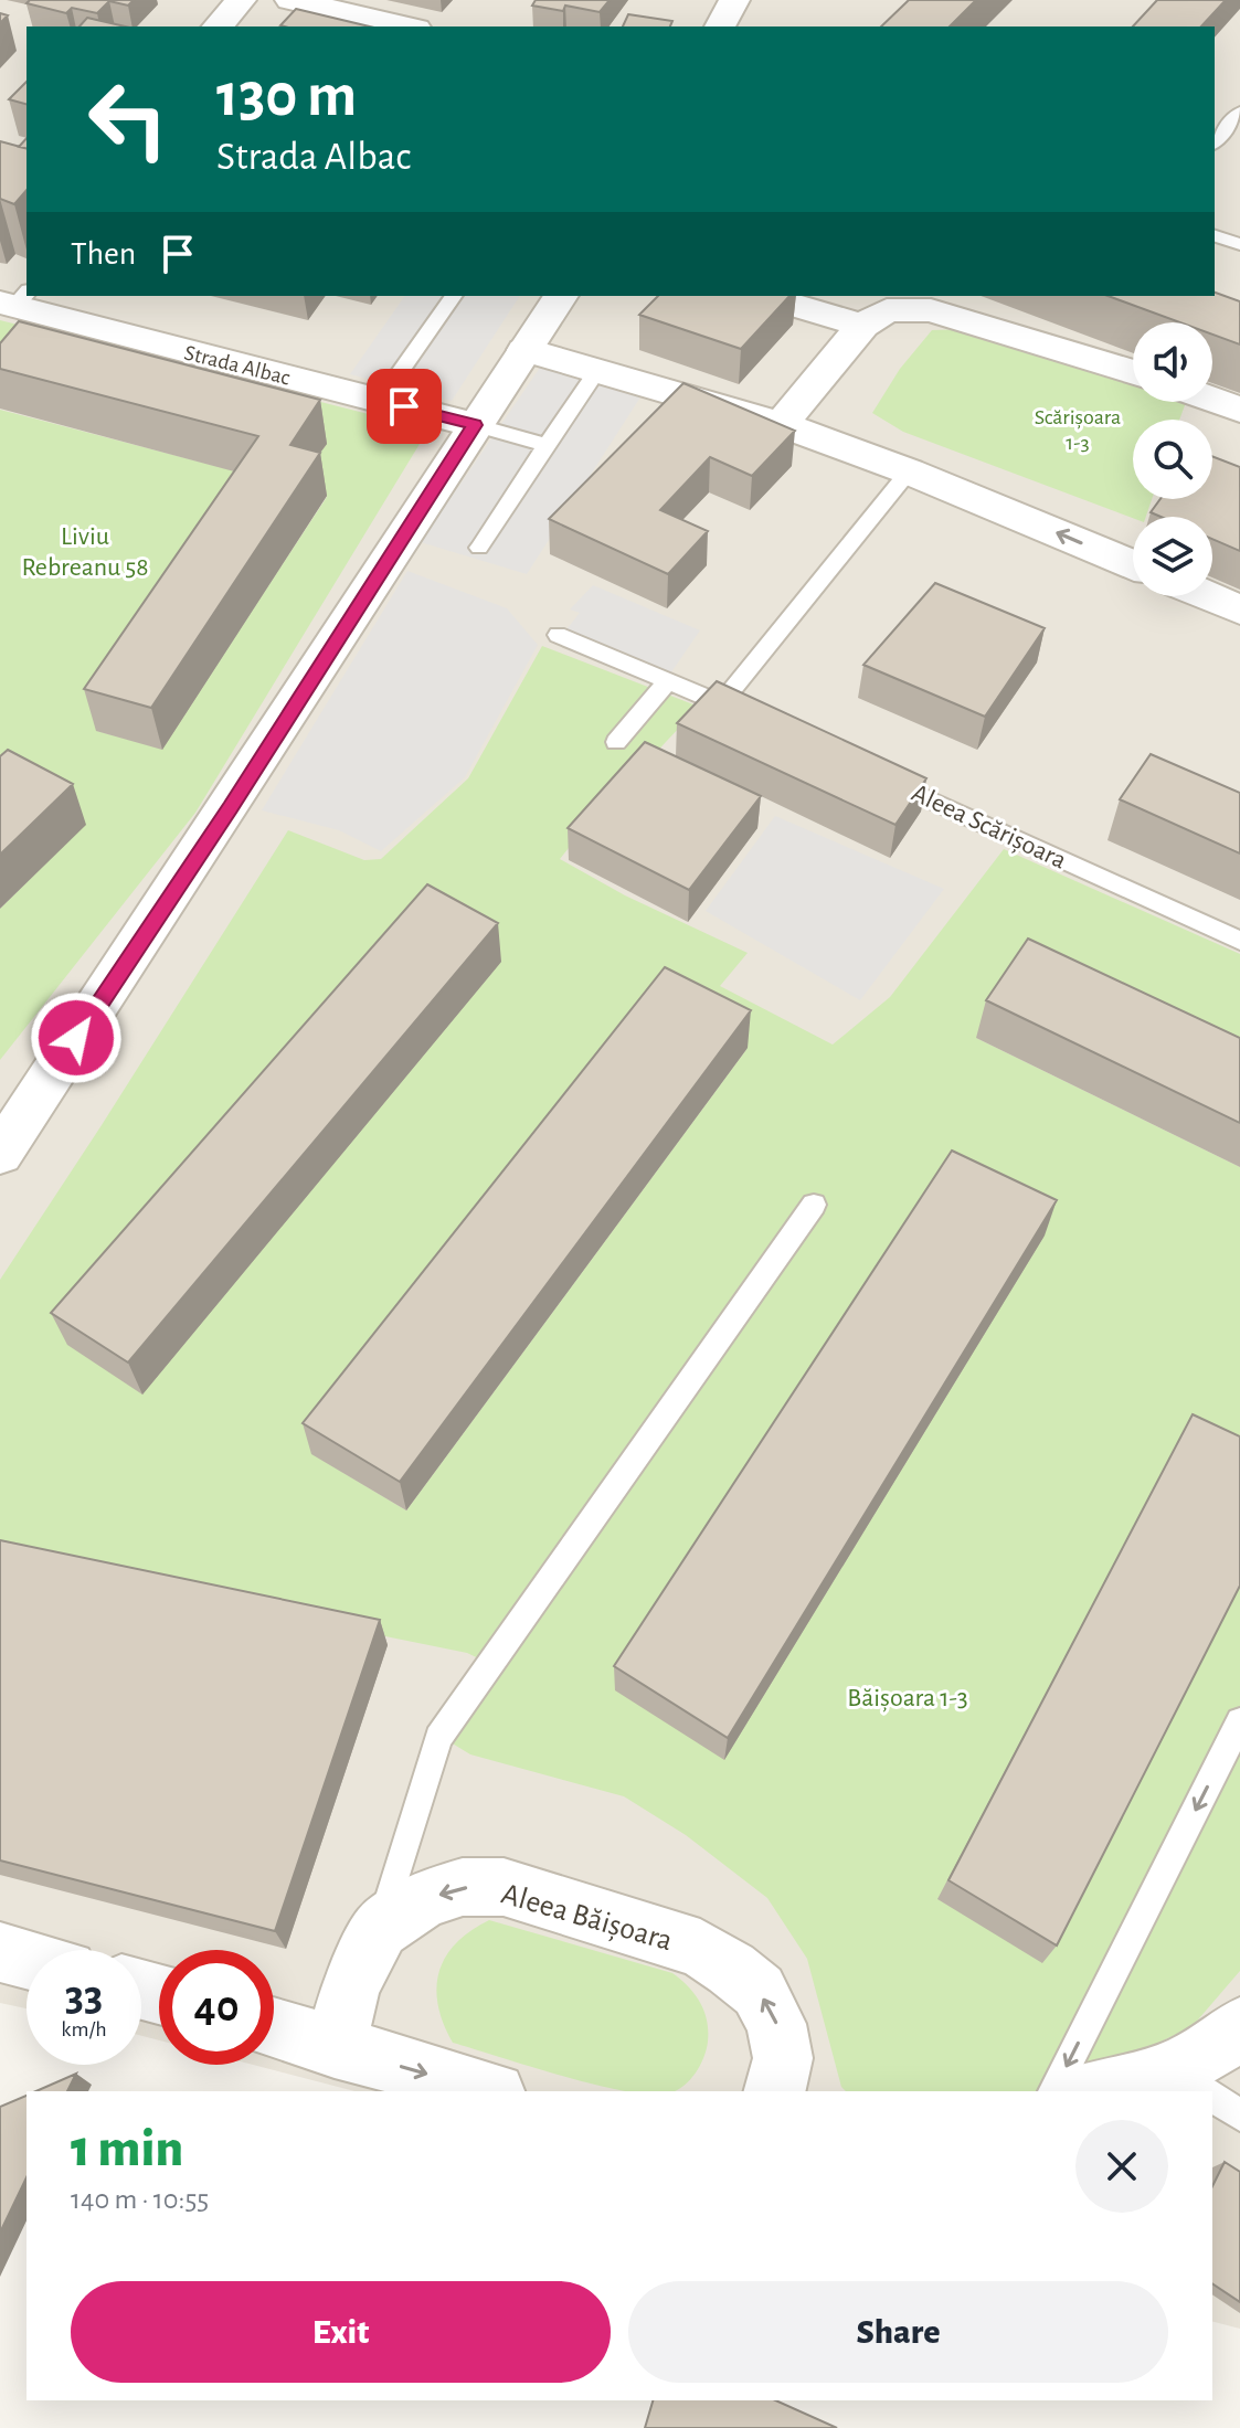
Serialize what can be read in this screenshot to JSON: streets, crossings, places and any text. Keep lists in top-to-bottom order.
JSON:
{
  "streets": {
    "street": ["Strada Albac", "Aleea Băișoara"],
    "lane": ["Aleea Scărișoara"]
  },
  "one_way": ["Aleea Băișoara"],
  "parks": ["Scărișoara 1-3", "Liviu Rebreanu 58", "Băișoara 1-3"],
  "page": {
    "turn": ["130 m", "Strada Albac"],
    "then": "Then",
    "speed": "33 km/h",
    "limit": "40",
    "heading": ["1 min", "140 m · 10:55"],
    "buttons": ["Exit", "Share"]
  }
}
